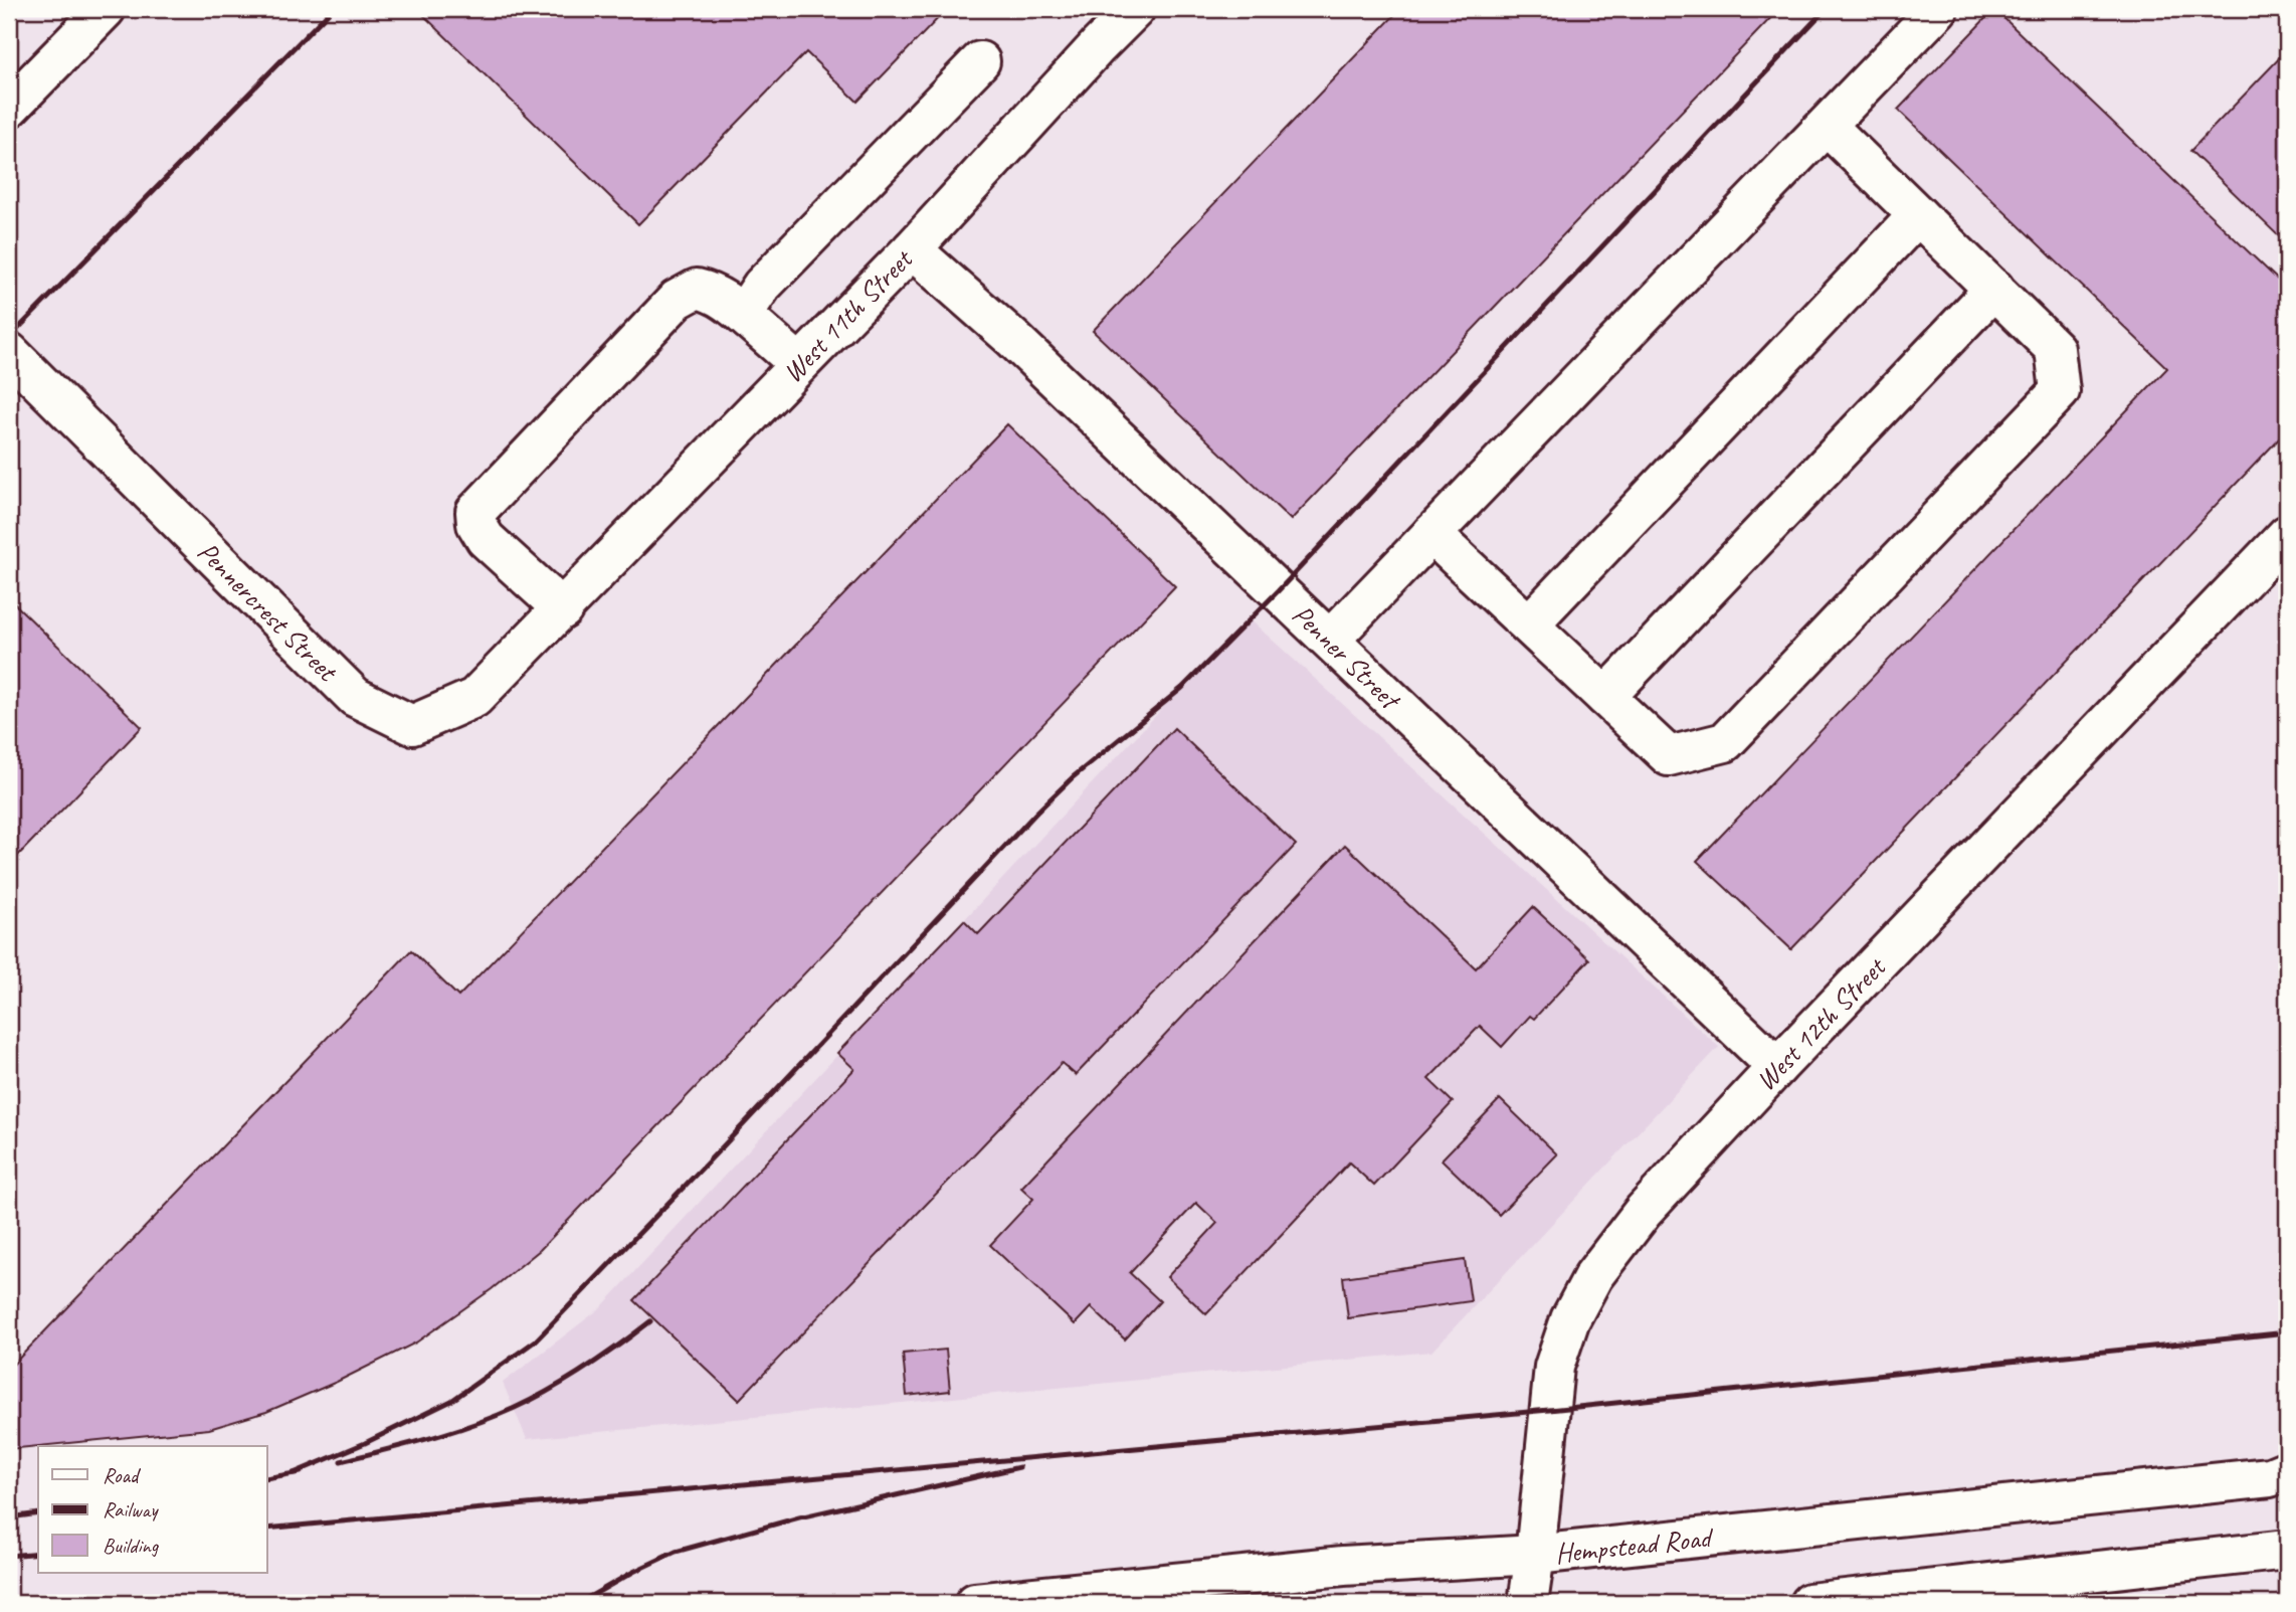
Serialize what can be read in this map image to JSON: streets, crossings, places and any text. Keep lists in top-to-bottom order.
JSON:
{
  "streets": {
    "street": [
      "West 11th Street",
      "Pennercrest Street",
      "Penner Street",
      "West 12th Street",
      "Hempstead Road"
    ]
  },
  "crossings": [
    ["West 11th Street", "Pennercrest Street"],
    ["West 11th Street", "Penner Street"],
    ["Penner Street", "West 12th Street"],
    ["West 12th Street", "Hempstead Road"]
  ],
  "legend": ["Road", "Railway", "Building"]
}
